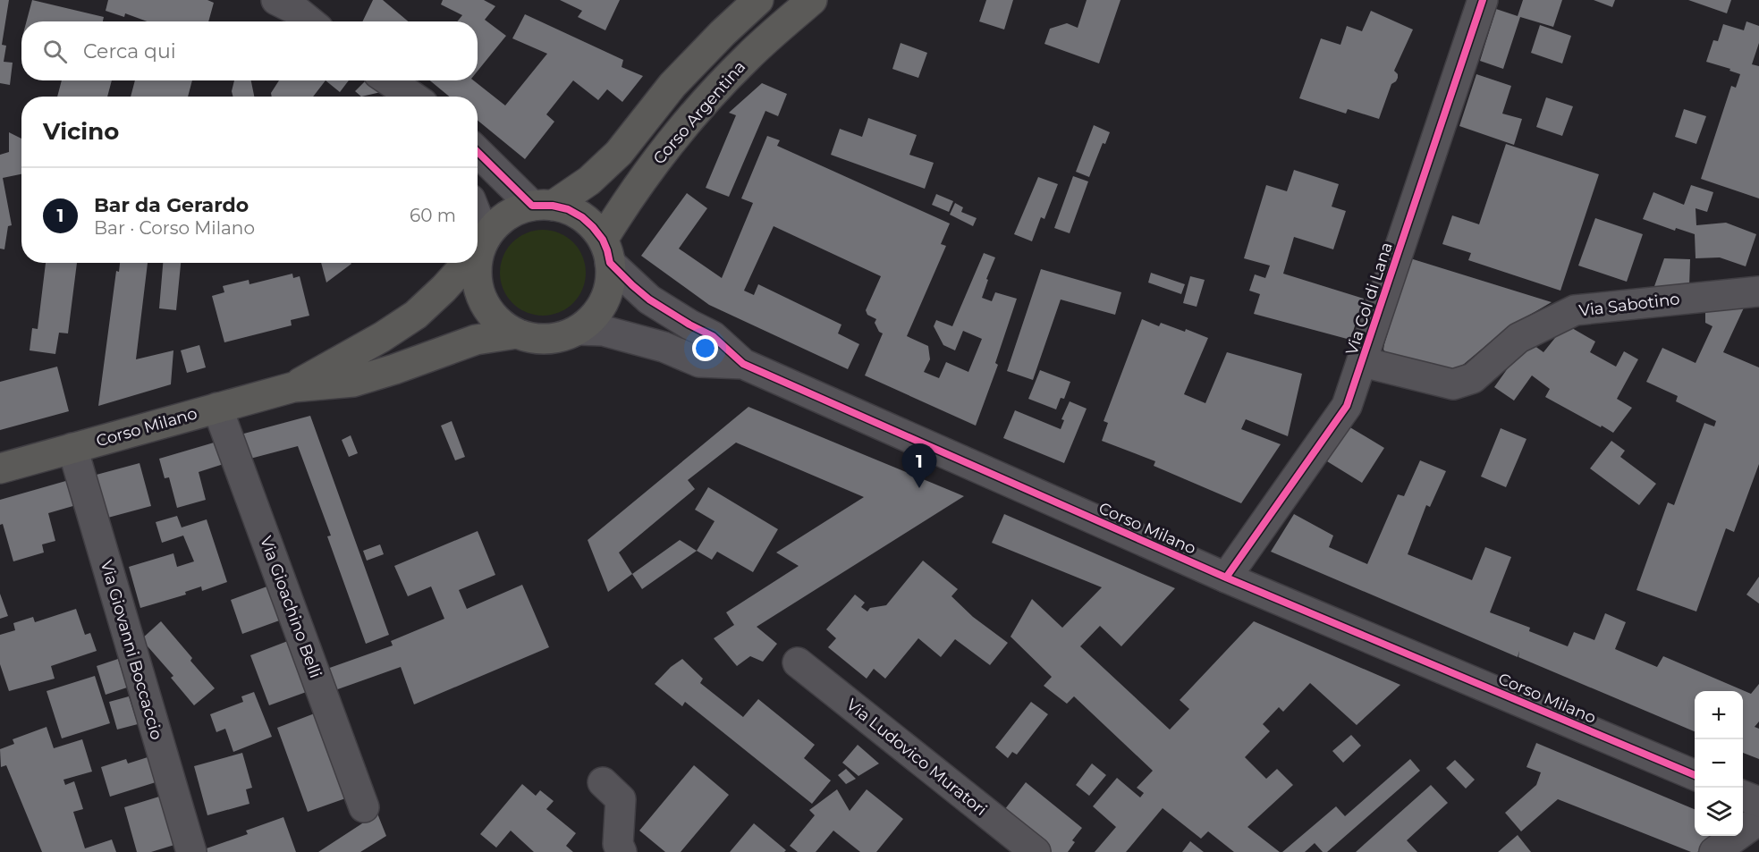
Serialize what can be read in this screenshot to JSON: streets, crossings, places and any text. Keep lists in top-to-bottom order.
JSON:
{
  "streets": {
    "main road": ["Corso Argentina", "Corso Milano"],
    "street": [
      "Via Col di Lana",
      "Via Sabotino",
      "Via Gioachino Belli",
      "Via Giovanni Boccaccio",
      "Via Ludovico Muratori"
    ]
  },
  "crossings": [
    ["Corso Argentina", "Corso Milano"],
    ["Via Col di Lana", "Via Sabotino"],
    ["Via Col di Lana", "Corso Milano"],
    ["Corso Milano", "Via Gioachino Belli"],
    ["Corso Milano", "Via Giovanni Boccaccio"]
  ],
  "page": {
    "search": "Cerca qui",
    "heading": "Vicino",
    "list": [
      {
        "mark": "1",
        "name": "Bar da Gerardo",
        "note": "Bar · Corso Milano",
        "value": "60 m"
      }
    ],
    "pins": "1",
    "map_buttons": ["+", "−"]
  }
}
